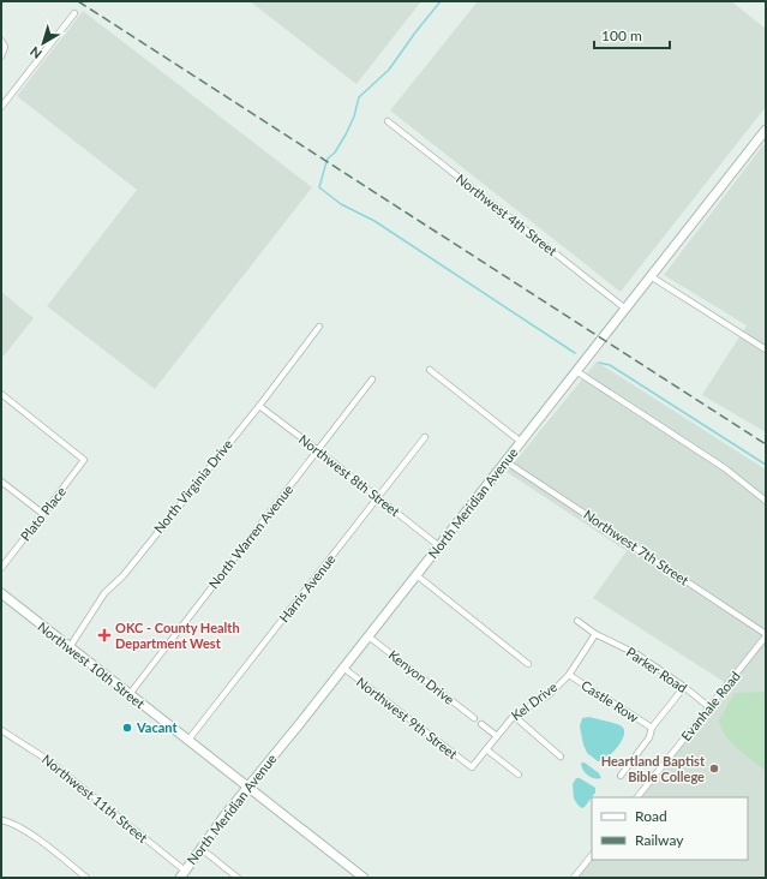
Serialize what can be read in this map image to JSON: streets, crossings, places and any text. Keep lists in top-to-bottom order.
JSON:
{
  "streets": {
    "main road": ["North Meridian Avenue", "Northwest 10th Street"],
    "street": [
      "Northwest 4th Street",
      "Northwest 8th Street",
      "North Virginia Drive",
      "Plato Place",
      "North Warren Avenue",
      "Northwest 7th Street",
      "Harris Avenue",
      "Parker Road",
      "Kenyon Drive",
      "Kel Drive",
      "Castle Row",
      "Evanhale Road",
      "Northwest 9th Street",
      "Northwest 11th Street"
    ]
  },
  "crossings": [
    ["Northwest 4th Street", "North Meridian Avenue"],
    ["Northwest 8th Street", "North Virginia Drive"],
    ["Northwest 8th Street", "North Meridian Avenue"],
    ["Northwest 8th Street", "North Warren Avenue"],
    ["Northwest 8th Street", "Harris Avenue"],
    ["North Virginia Drive", "Northwest 10th Street"],
    ["North Meridian Avenue", "Northwest 7th Street"],
    ["North Meridian Avenue", "Northwest 10th Street"],
    ["North Meridian Avenue", "Kenyon Drive"],
    ["North Meridian Avenue", "Northwest 9th Street"],
    ["North Meridian Avenue", "Northwest 11th Street"],
    ["North Warren Avenue", "Northwest 10th Street"],
    ["Northwest 7th Street", "Evanhale Road"],
    ["Harris Avenue", "Northwest 10th Street"],
    ["Parker Road", "Kel Drive"],
    ["Parker Road", "Evanhale Road"],
    ["Kel Drive", "Castle Row"],
    ["Kel Drive", "Northwest 9th Street"]
  ],
  "places": {
    "health": ["OKC - County Health Department West"],
    "other": ["Vacant", "Heartland Baptist Bible College"]
  },
  "legend": ["Road", "Railway"],
  "scale_bar": "100 m",
  "north": "bottom left"
}
